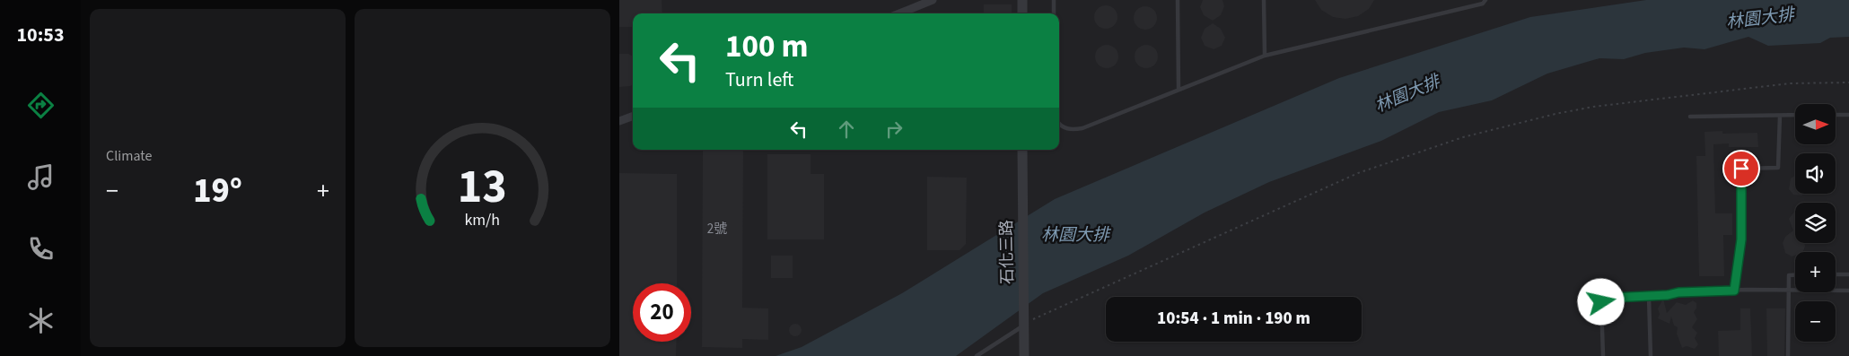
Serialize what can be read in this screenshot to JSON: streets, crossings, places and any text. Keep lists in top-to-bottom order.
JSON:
{
  "streets": {
    "street": ["石化三路"]
  },
  "water": ["林園大排"],
  "house_numbers": ["2號"],
  "north": "right",
  "page": {
    "tabs": "10:53",
    "tile": "Climate",
    "turn": ["100 m", "Turn left"],
    "map_buttons": ["+", "−"],
    "heat": ["−", "19°", "+"],
    "limit": "20",
    "trip": "10:54 · 1 min · 190 m",
    "gauge": ["13", "km/h"]
  }
}
